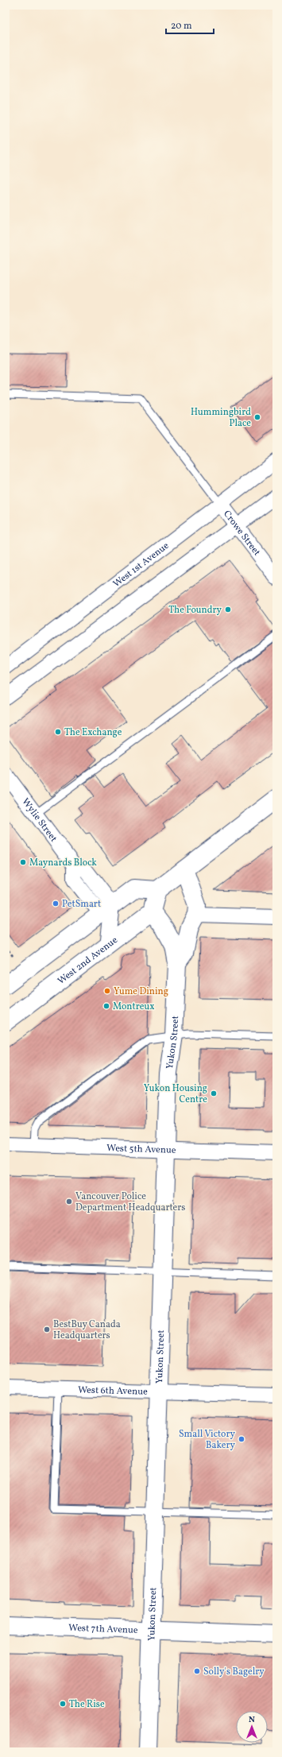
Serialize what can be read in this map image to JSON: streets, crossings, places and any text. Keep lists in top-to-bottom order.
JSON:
{
  "streets": {
    "street": [
      "Crowe Street",
      "West 1st Avenue",
      "Wylie Street",
      "West 2nd Avenue",
      "Yukon Street",
      "West 5th Avenue",
      "West 6th Avenue",
      "West 7th Avenue"
    ]
  },
  "crossings": [
    ["Crowe Street", "West 1st Avenue"],
    ["West 2nd Avenue", "Yukon Street"],
    ["Yukon Street", "West 5th Avenue"],
    ["Yukon Street", "West 6th Avenue"],
    ["Yukon Street", "West 7th Avenue"]
  ],
  "places": [
    "Hummingbird Place",
    "The Foundry",
    "The Exchange",
    "Maynards Block",
    "PetSmart",
    "Yume Dining",
    "Montreux",
    "Yukon Housing Centre",
    "Vancouver Police Department Headquarters",
    "BestBuy Canada Headquarters",
    "Small Victory Bakery",
    "Solly's Bagelry",
    "The Rise"
  ],
  "scale_bar": "20 m",
  "north": "top"
}
